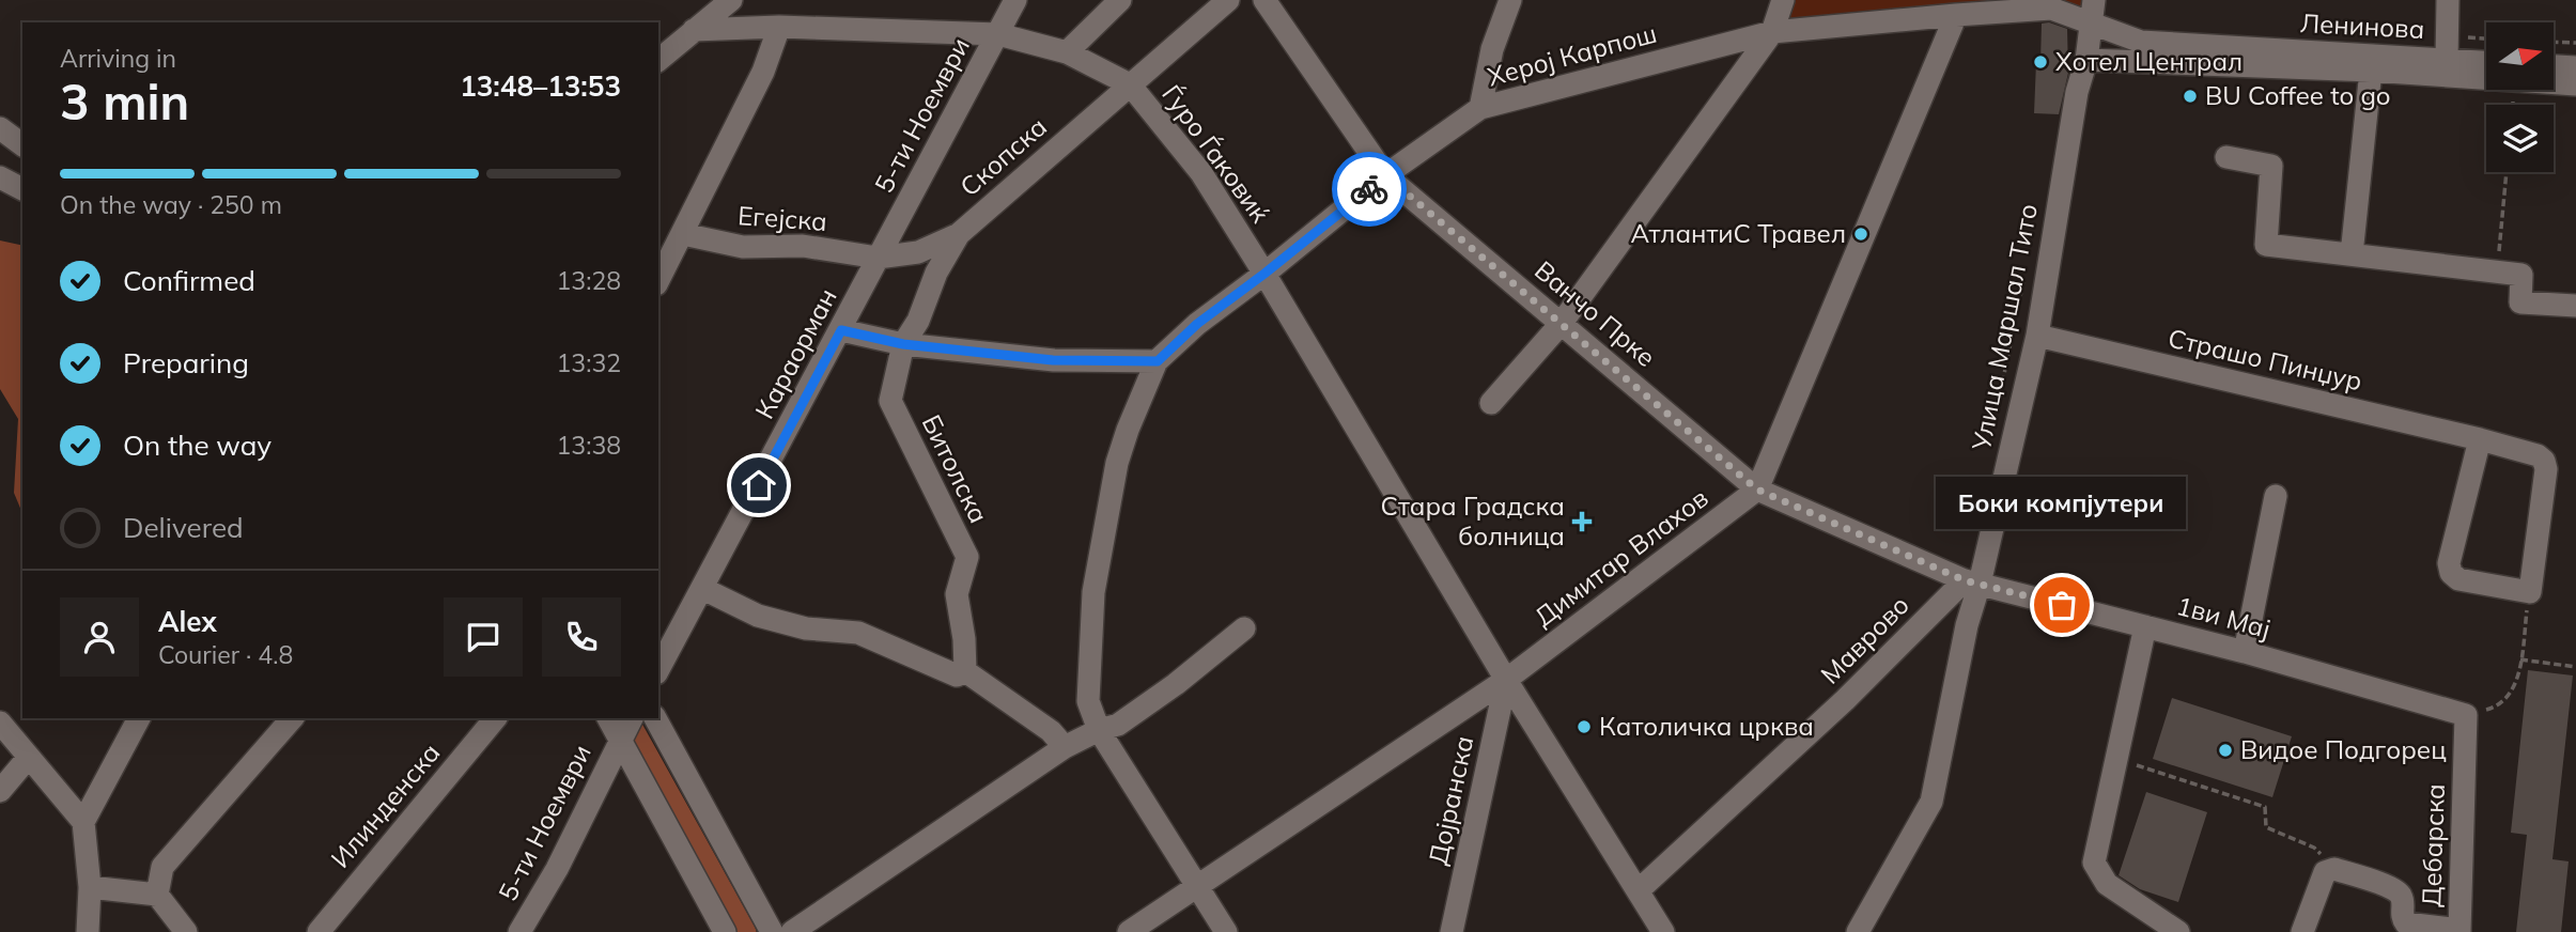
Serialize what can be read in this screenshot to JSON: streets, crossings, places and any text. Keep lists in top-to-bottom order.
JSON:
{
  "streets": {
    "street": [
      "Ленинова",
      "Херој Карпош",
      "5-ти Ноември",
      "Ѓуро Ѓаковиќ",
      "Скопска",
      "Егејска",
      "Ванчо Прке",
      "Улица Маршал Тито",
      "Караорман",
      "Страшо Пинџур",
      "Битолска",
      "Димитар Влахов",
      "1ви Мај",
      "Маврово",
      "Дојранска",
      "Илинденска",
      "Дебарска"
    ]
  },
  "crossings": [
    ["Ленинова", "Херој Карпош"],
    ["Ленинова", "Улица Маршал Тито"],
    ["Херој Карпош", "Ѓуро Ѓаковиќ"],
    ["Херој Карпош", "Ванчо Прке"],
    ["5-ти Ноември", "Ѓуро Ѓаковиќ"],
    ["5-ти Ноември", "Егејска"],
    ["5-ти Ноември", "Караорман"],
    ["Ѓуро Ѓаковиќ", "Скопска"],
    ["Ѓуро Ѓаковиќ", "Димитар Влахов"],
    ["Ѓуро Ѓаковиќ", "Маврово"],
    ["Ѓуро Ѓаковиќ", "Дојранска"],
    ["Скопска", "Егејска"],
    ["Скопска", "Битолска"],
    ["Егејска", "Караорман"],
    ["Ванчо Прке", "Улица Маршал Тито"],
    ["Ванчо Прке", "Димитар Влахов"],
    ["Ванчо Прке", "1ви Мај"],
    ["Ванчо Прке", "Маврово"],
    ["Улица Маршал Тито", "Страшо Пинџур"],
    ["Улица Маршал Тито", "1ви Мај"],
    ["Улица Маршал Тито", "Маврово"],
    ["Димитар Влахов", "Дојранска"],
    ["1ви Мај", "Маврово"],
    ["1ви Мај", "Дебарска"]
  ],
  "places": {
    "other": [
      "Хотел Централ",
      "BU Coffee to go",
      "АтлантиС Травел",
      "Боки компјутери",
      "Католичка црква",
      "Видое Подгорец"
    ],
    "health": ["Стара Градска болница"]
  },
  "north": "right",
  "page": {
    "heading": ["3 min", "Arriving in", "13:48–13:53"],
    "panel": ["Alex", "Courier · 4.8"],
    "bar": "On the way · 250 m",
    "list": [
      ["Confirmed", "13:28"],
      ["Preparing", "13:32"],
      ["On the way", "13:38"],
      "Delivered"
    ],
    "bubble": "Боки компјутери"
  }
}
